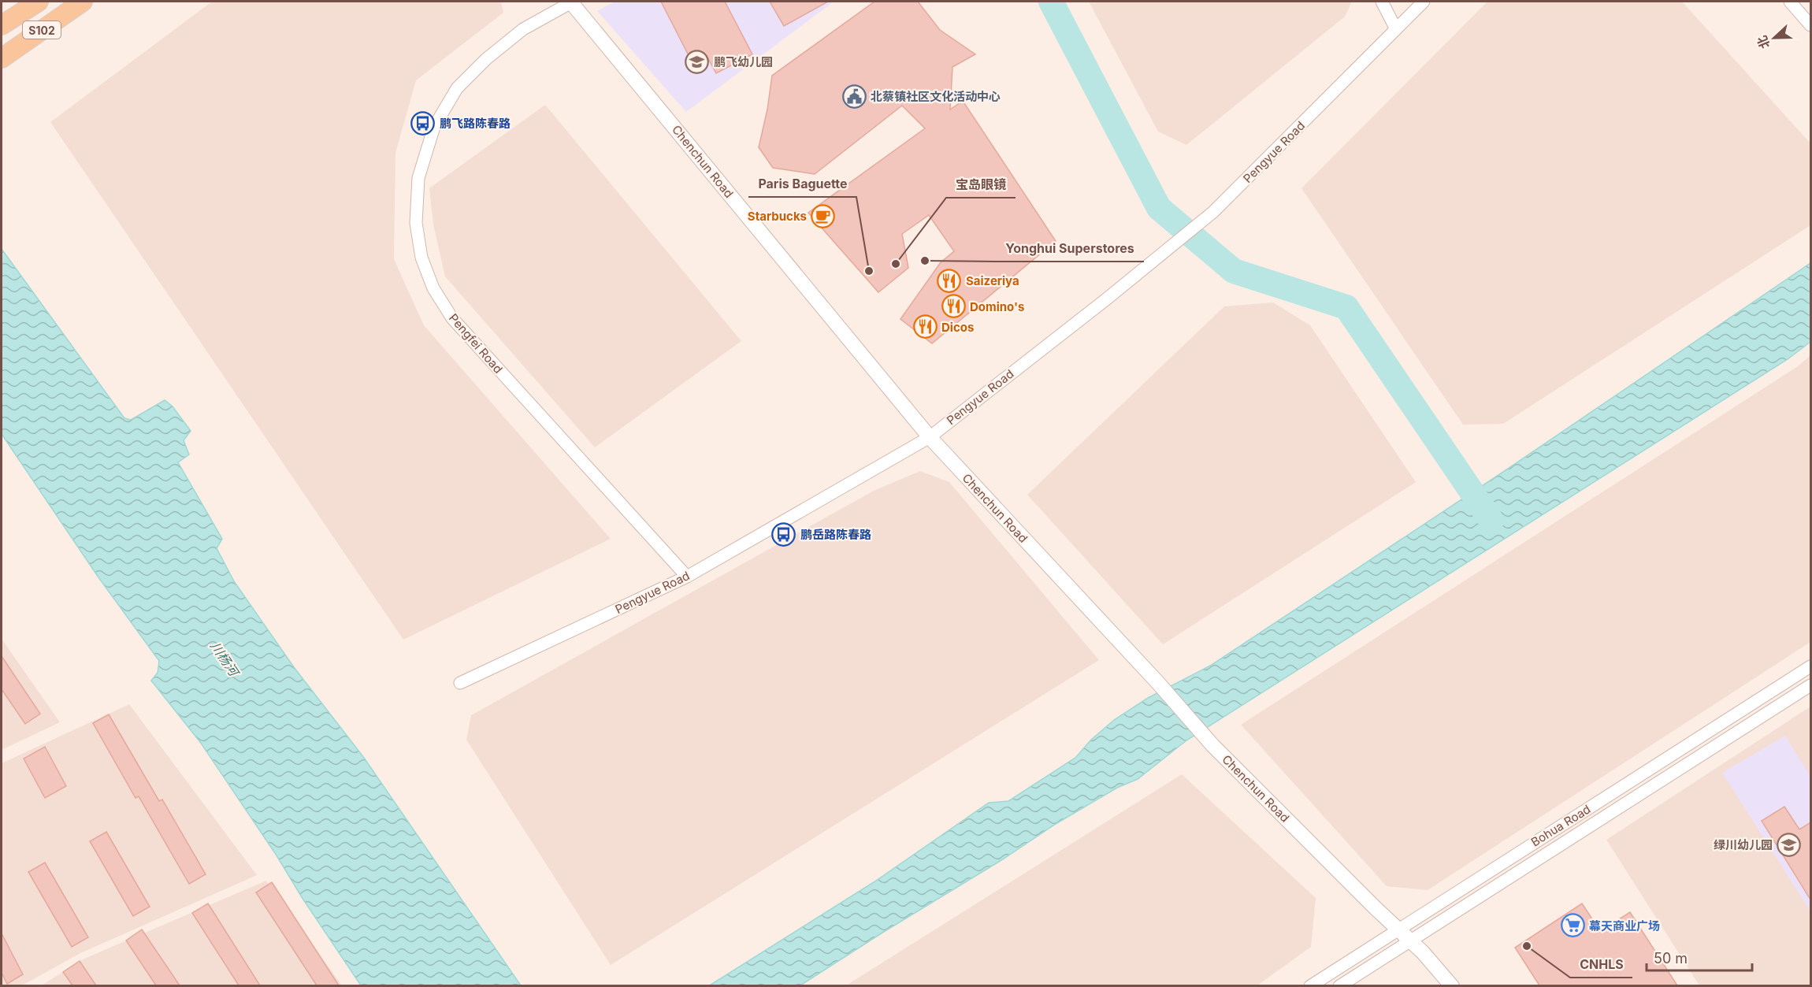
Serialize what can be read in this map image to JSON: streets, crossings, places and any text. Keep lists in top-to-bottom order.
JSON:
{
  "streets": {
    "main road": ["S102"],
    "street": [
      "Pengyue Road",
      "Chenchun Road",
      "Pengfei Road",
      "Bohua Road"
    ]
  },
  "crossings": [
    ["Pengyue Road", "Chenchun Road"],
    ["Pengyue Road", "Pengfei Road"],
    ["Chenchun Road", "Pengfei Road"],
    ["Chenchun Road", "Bohua Road"]
  ],
  "water": ["川杨河"],
  "places": {
    "school or university": ["鹏飞幼儿园", "绿川幼儿园"],
    "public building": ["北蔡镇社区文化活动中心"],
    "bus stop": ["鹏飞路陈春路", "鹏岳路陈春路"],
    "cafe": ["Starbucks"],
    "other": [
      "Yonghui Superstores",
      "宝岛眼镜",
      "Paris Baguette",
      "CNHLS"
    ],
    "restaurant": ["Saizeriya", "Domino's", "Dicos"],
    "supermarket": ["幕天商业广场"]
  },
  "scale_bar": "50 m",
  "north": "left"
}
